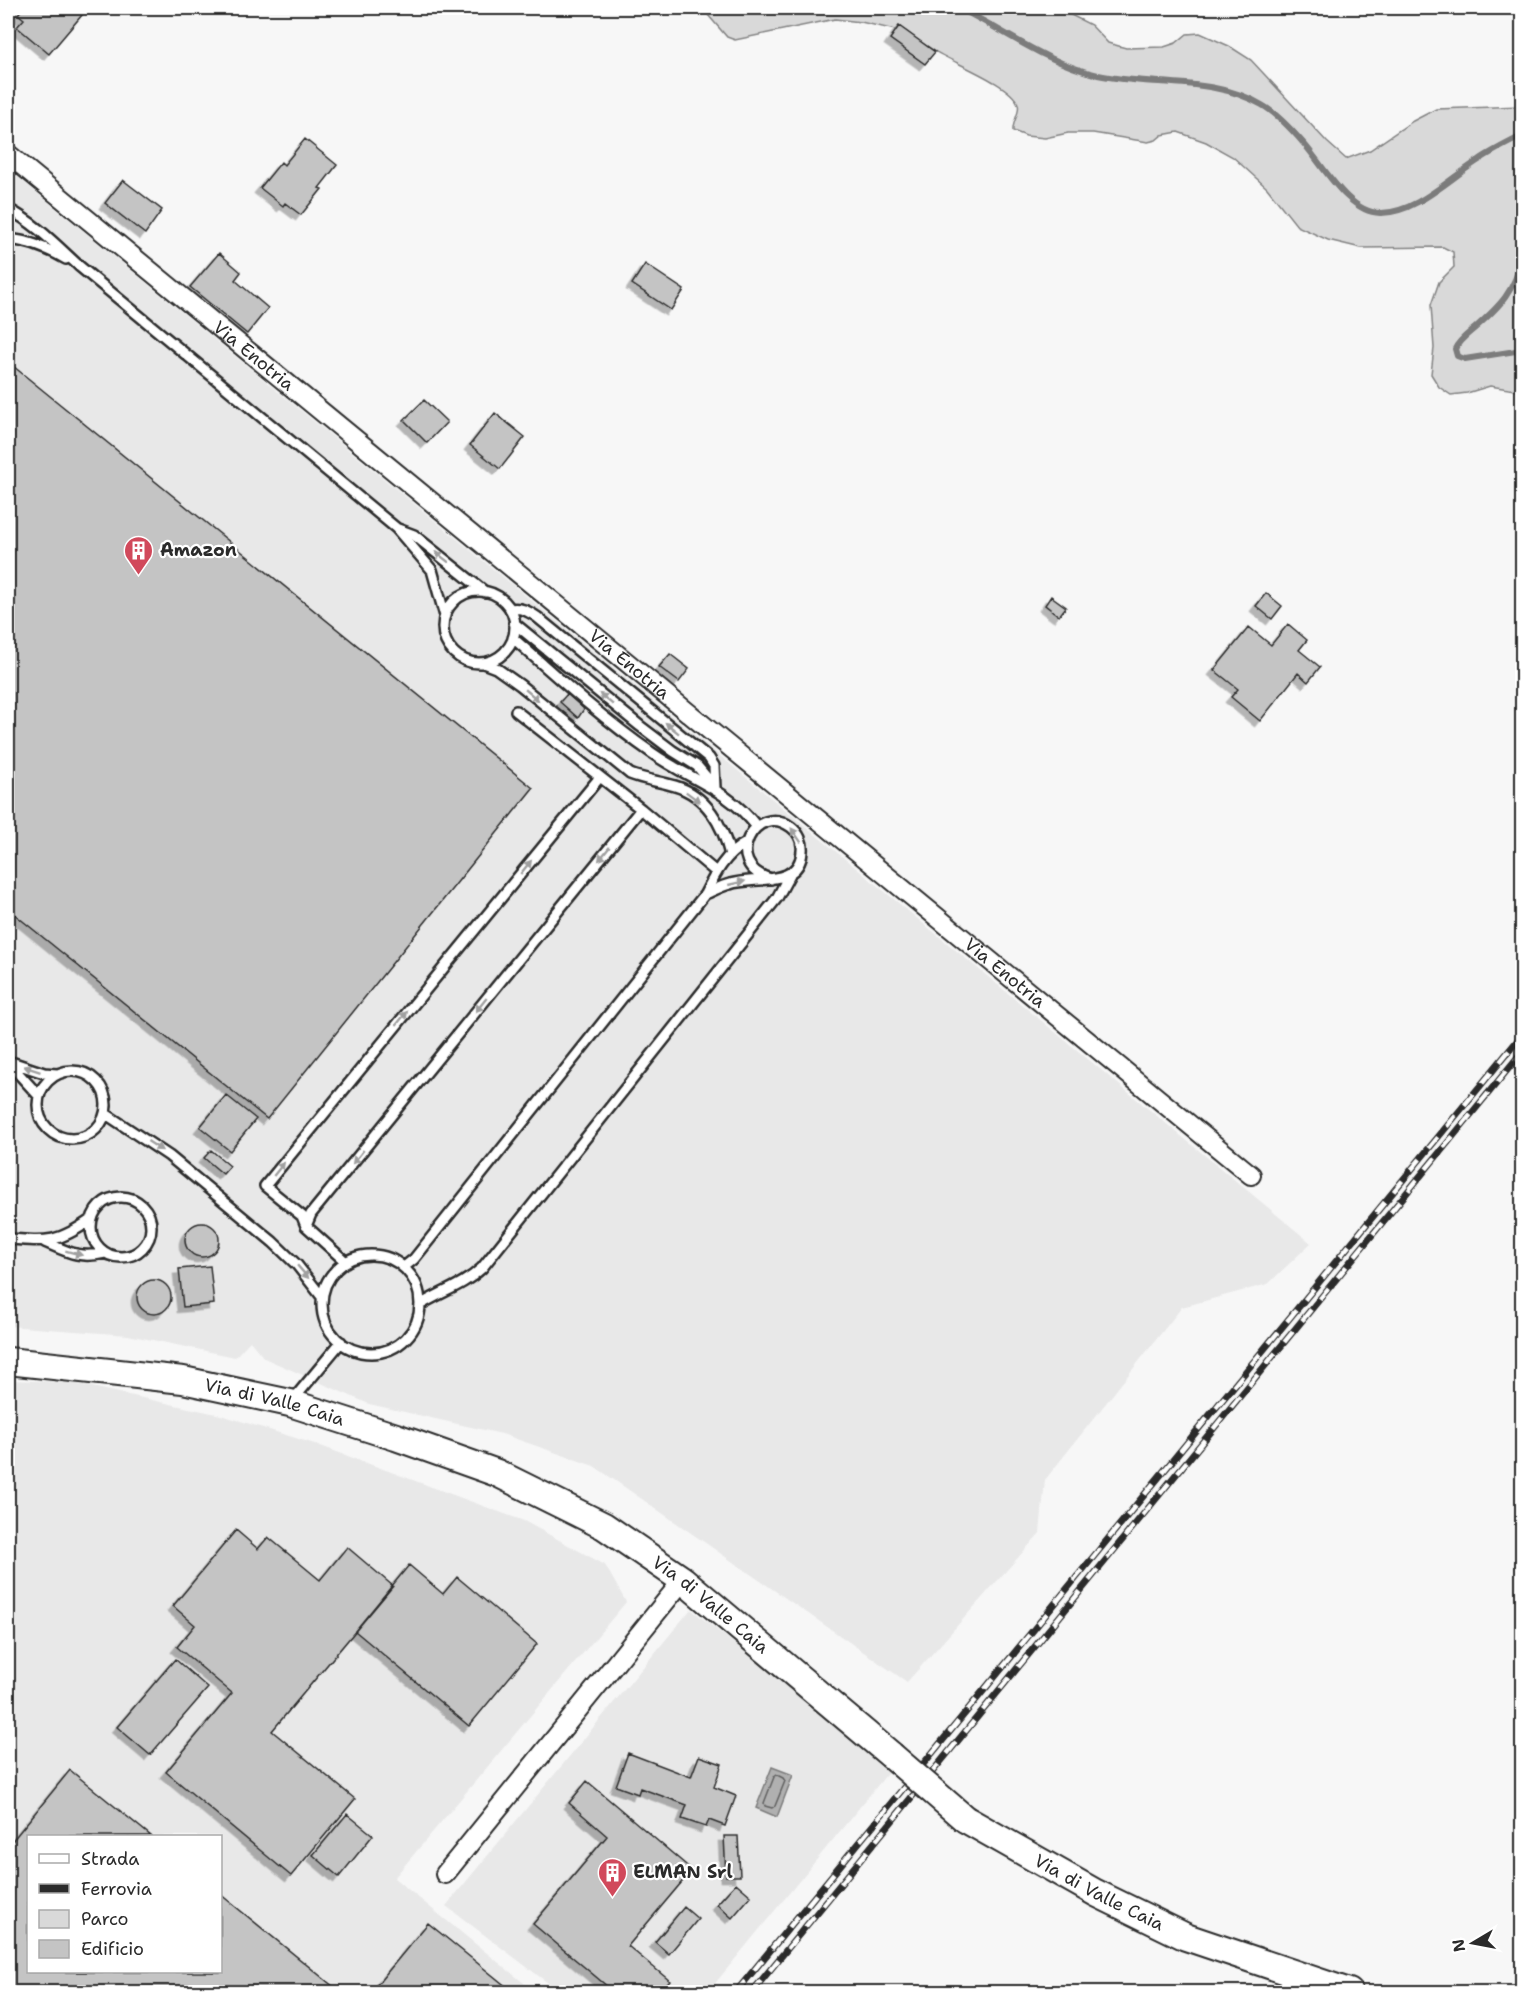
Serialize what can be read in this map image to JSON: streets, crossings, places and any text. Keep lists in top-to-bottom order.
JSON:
{
  "streets": {
    "street": ["Via Enotria", "Via di Valle Caia"]
  },
  "places": {
    "building": ["Amazon", "ELMAN Srl"]
  },
  "legend": [
    "Strada",
    "Ferrovia",
    "Parco",
    "Edificio"
  ],
  "north": "left"
}
